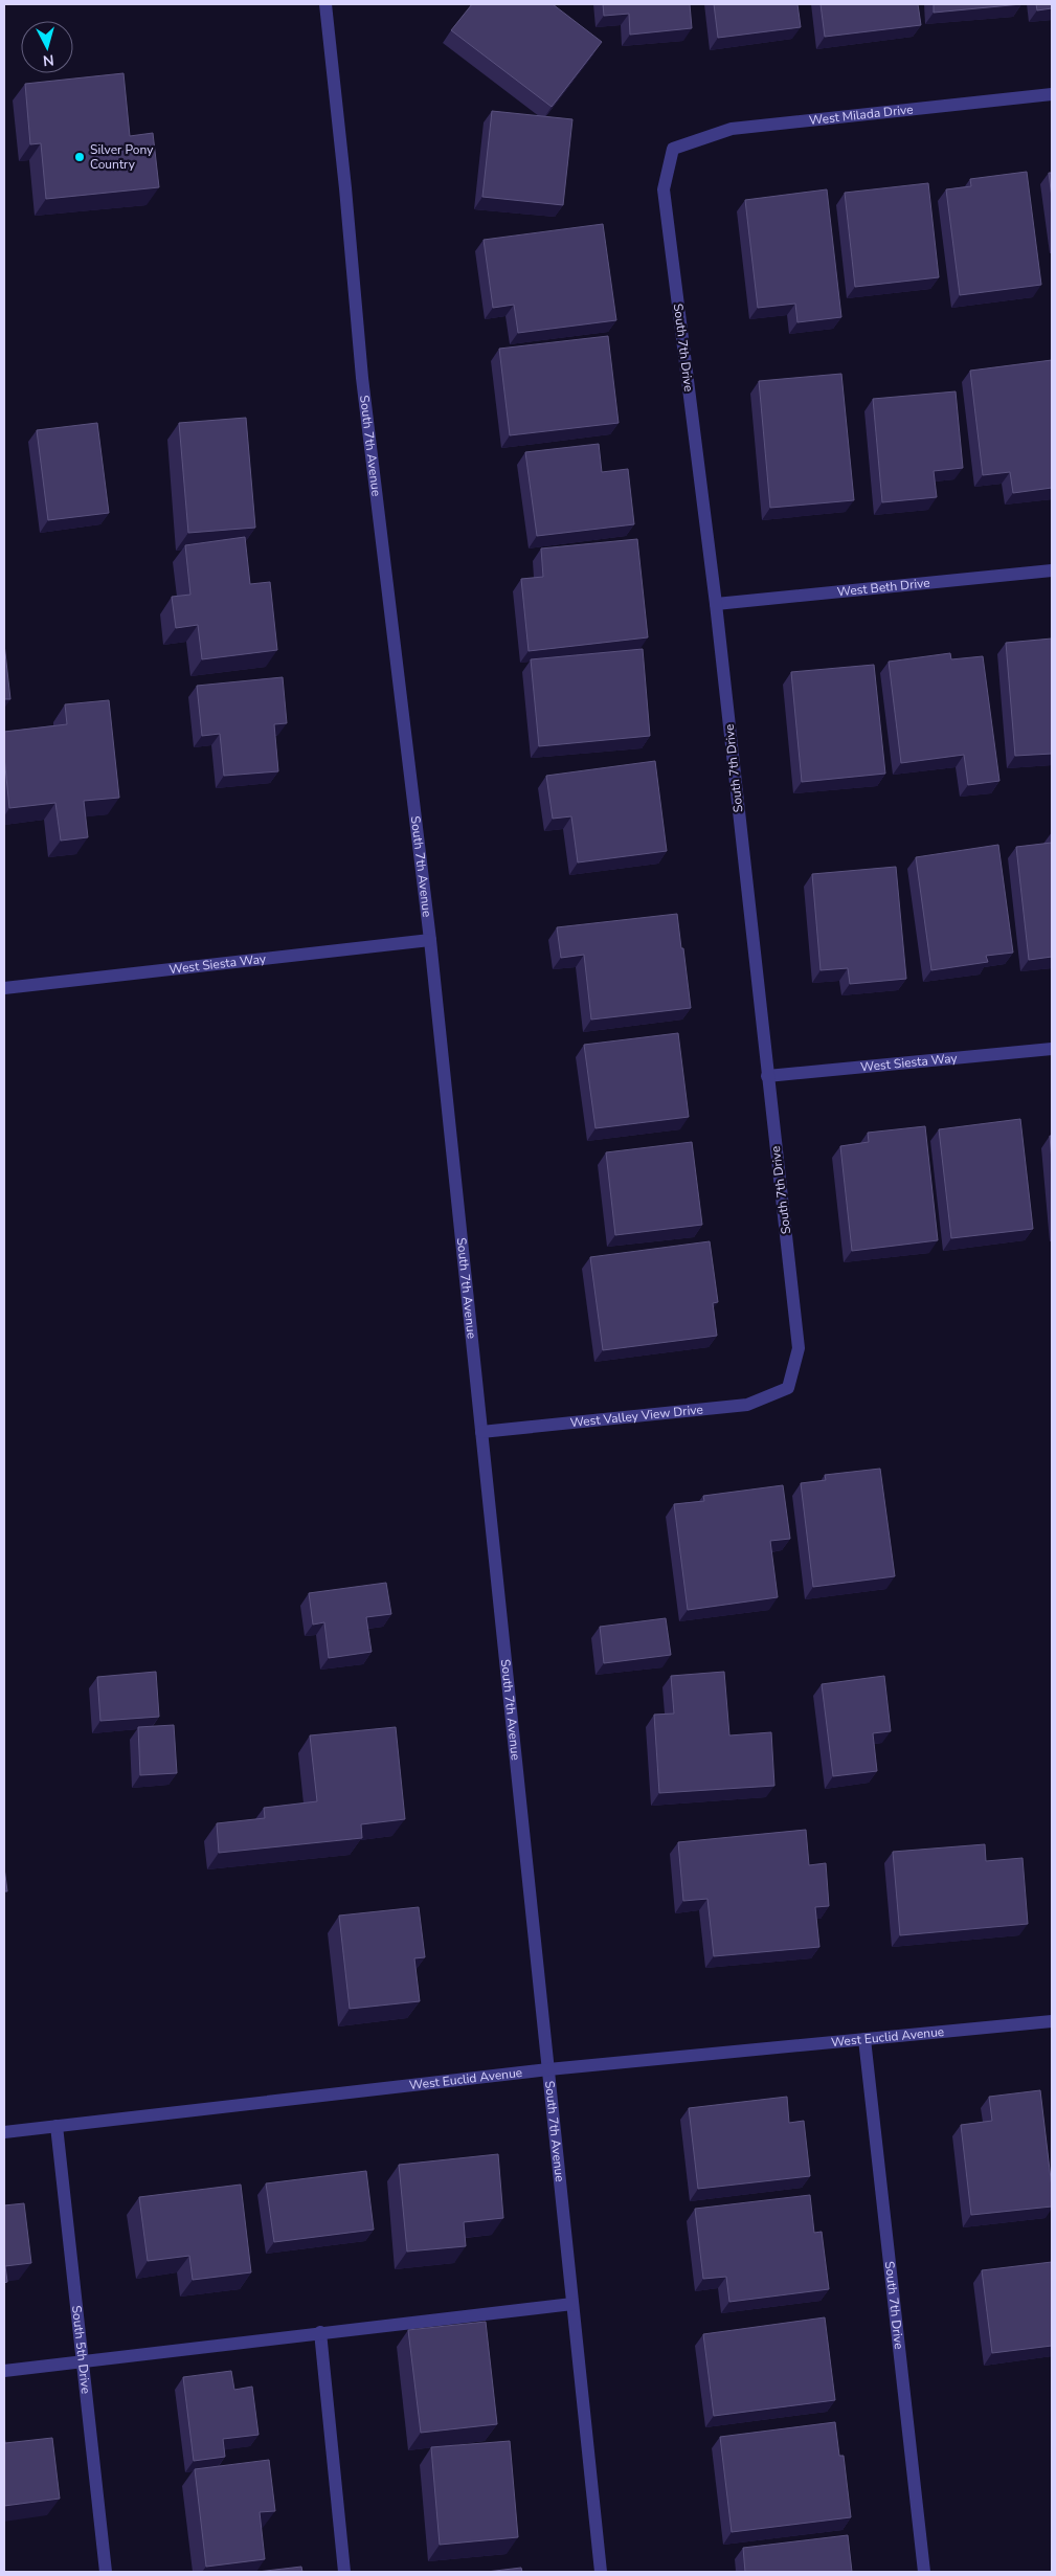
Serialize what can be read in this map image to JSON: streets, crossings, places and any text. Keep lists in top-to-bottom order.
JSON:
{
  "streets": {
    "street": [
      "West Milada Drive",
      "South 7th Drive",
      "South 7th Avenue",
      "West Beth Drive",
      "West Siesta Way",
      "West Valley View Drive",
      "West Euclid Avenue",
      "South 5th Drive"
    ]
  },
  "crossings": [
    ["West Milada Drive", "South 7th Drive"],
    ["South 7th Drive", "West Beth Drive"],
    ["South 7th Drive", "West Siesta Way"],
    ["South 7th Drive", "West Valley View Drive"],
    ["South 7th Drive", "West Euclid Avenue"],
    ["South 7th Avenue", "West Siesta Way"],
    ["South 7th Avenue", "West Valley View Drive"],
    ["South 7th Avenue", "West Euclid Avenue"],
    ["West Euclid Avenue", "South 5th Drive"]
  ],
  "places": ["Silver Pony Country"],
  "north": "bottom"
}
